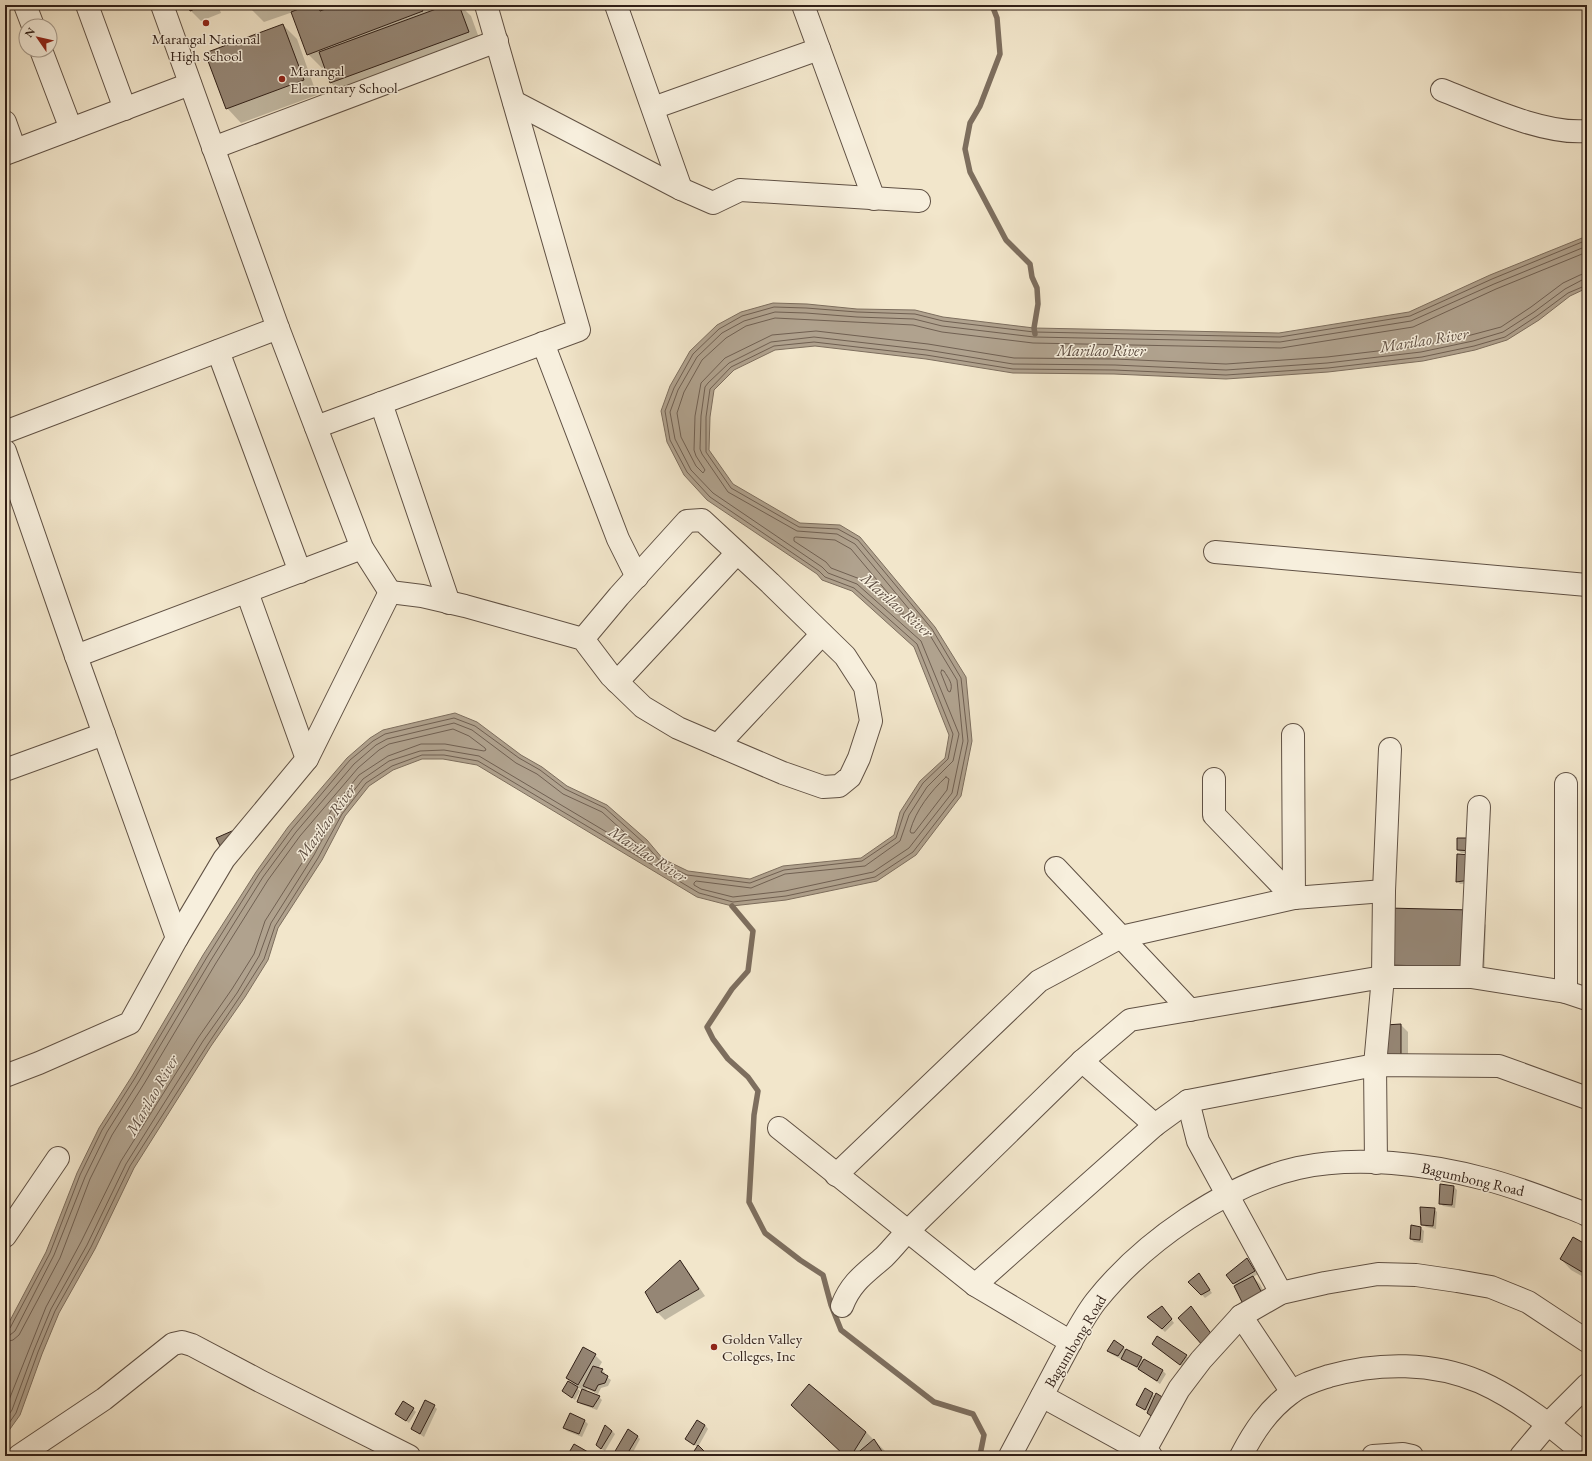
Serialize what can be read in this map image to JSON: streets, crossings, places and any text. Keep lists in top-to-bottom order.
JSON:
{
  "streets": {
    "street": ["Bagumbong Road"]
  },
  "water": ["Marilao River"],
  "places": ["Marangal National High School", "Marangal Elementary School", "Golden Valley Colleges, Inc"],
  "north": "top left"
}
